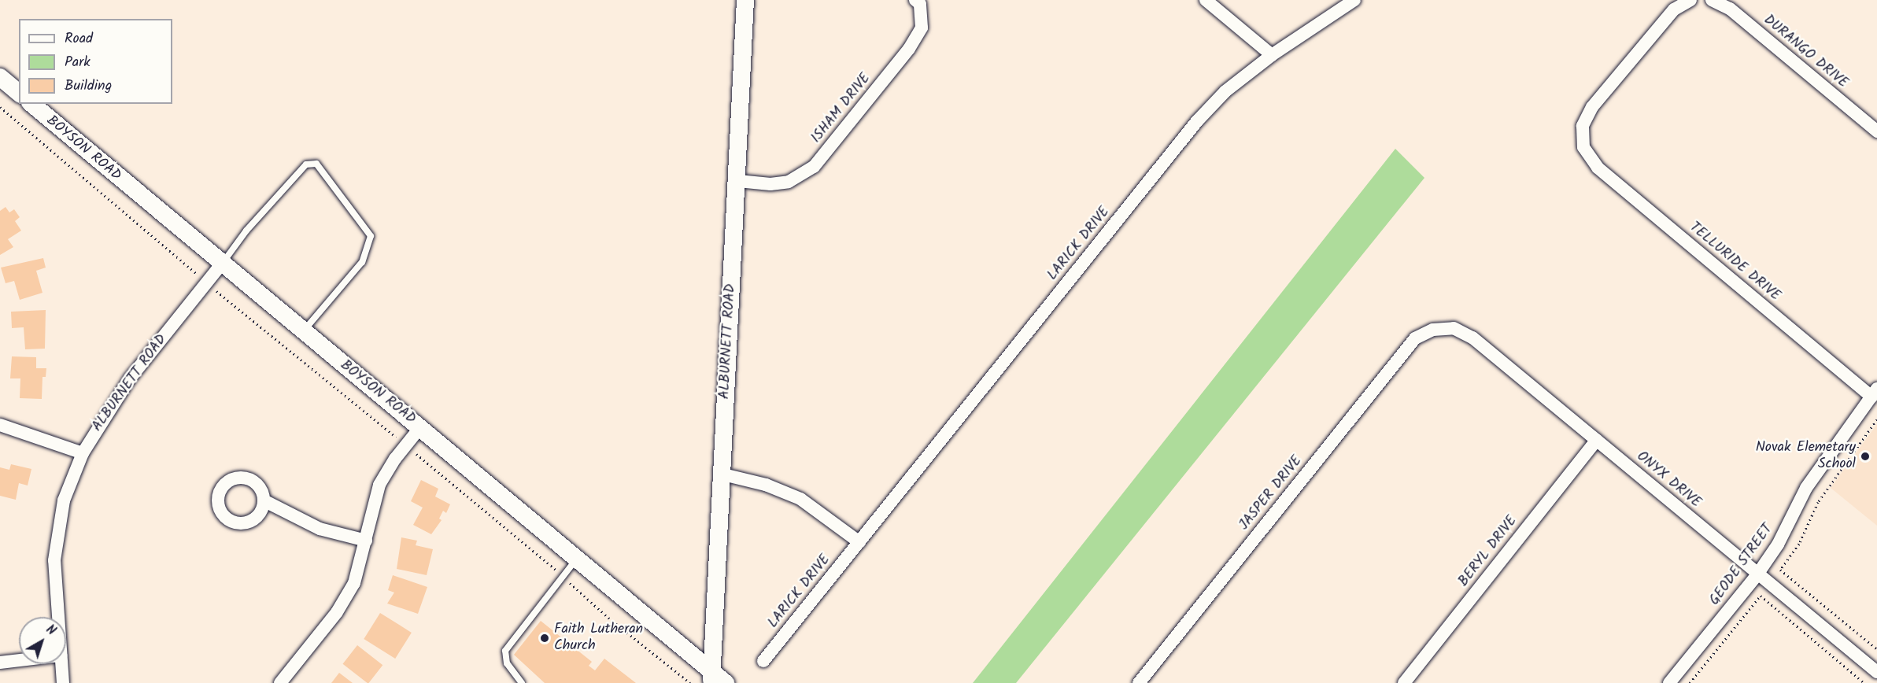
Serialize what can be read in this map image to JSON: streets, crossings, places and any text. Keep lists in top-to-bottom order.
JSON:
{
  "streets": {
    "street": [
      "DURANGO DRIVE",
      "ISHAM DRIVE",
      "BOYSON ROAD",
      "LARICK DRIVE",
      "TELLURIDE DRIVE",
      "ALBURNETT ROAD",
      "ONYX DRIVE",
      "JASPER DRIVE",
      "BERYL DRIVE",
      "GEODE STREET"
    ]
  },
  "crossings": [
    ["ISHAM DRIVE", "ALBURNETT ROAD"],
    ["BOYSON ROAD", "ALBURNETT ROAD"],
    ["TELLURIDE DRIVE", "GEODE STREET"],
    ["ONYX DRIVE", "JASPER DRIVE"],
    ["ONYX DRIVE", "BERYL DRIVE"],
    ["ONYX DRIVE", "GEODE STREET"]
  ],
  "places": ["Novak Elemetary School", "Faith Lutheran Church"],
  "legend": ["Road", "Park", "Building"],
  "north": "top right"
}
